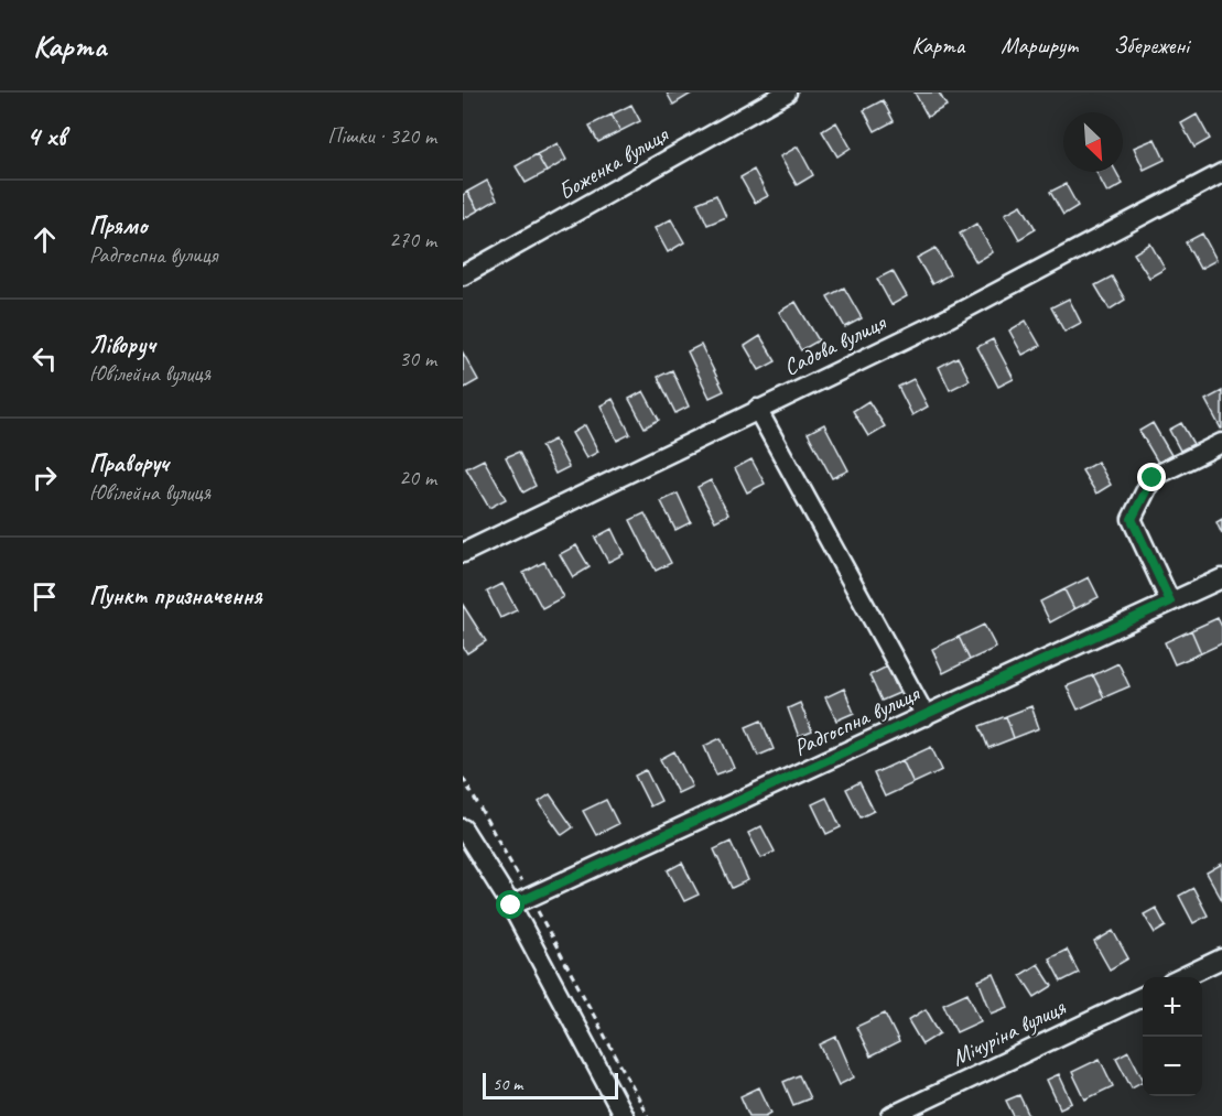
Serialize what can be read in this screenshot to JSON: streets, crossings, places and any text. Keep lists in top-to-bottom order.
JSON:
{
  "streets": {
    "street": [
      "Боженка вулиця",
      "Садова вулиця",
      "Радгоспна вулиця",
      "Мічуріна вулиця"
    ]
  },
  "scale_bar": "50 m",
  "north": "bottom right",
  "page": {
    "header": "Карта",
    "nav": ["Карта", "Маршрут", "Збережені"],
    "heading": ["4 хв", "Пішки · 320 m"],
    "list": [
      ["Прямо", "Радгоспна вулиця", "270 m"],
      ["Ліворуч", "Ювілейна вулиця", "30 m"],
      ["Праворуч", "Ювілейна вулиця", "20 m"],
      "Пункт призначення"
    ],
    "map_buttons": ["+", "−"],
    "scale": "50 m"
  }
}
